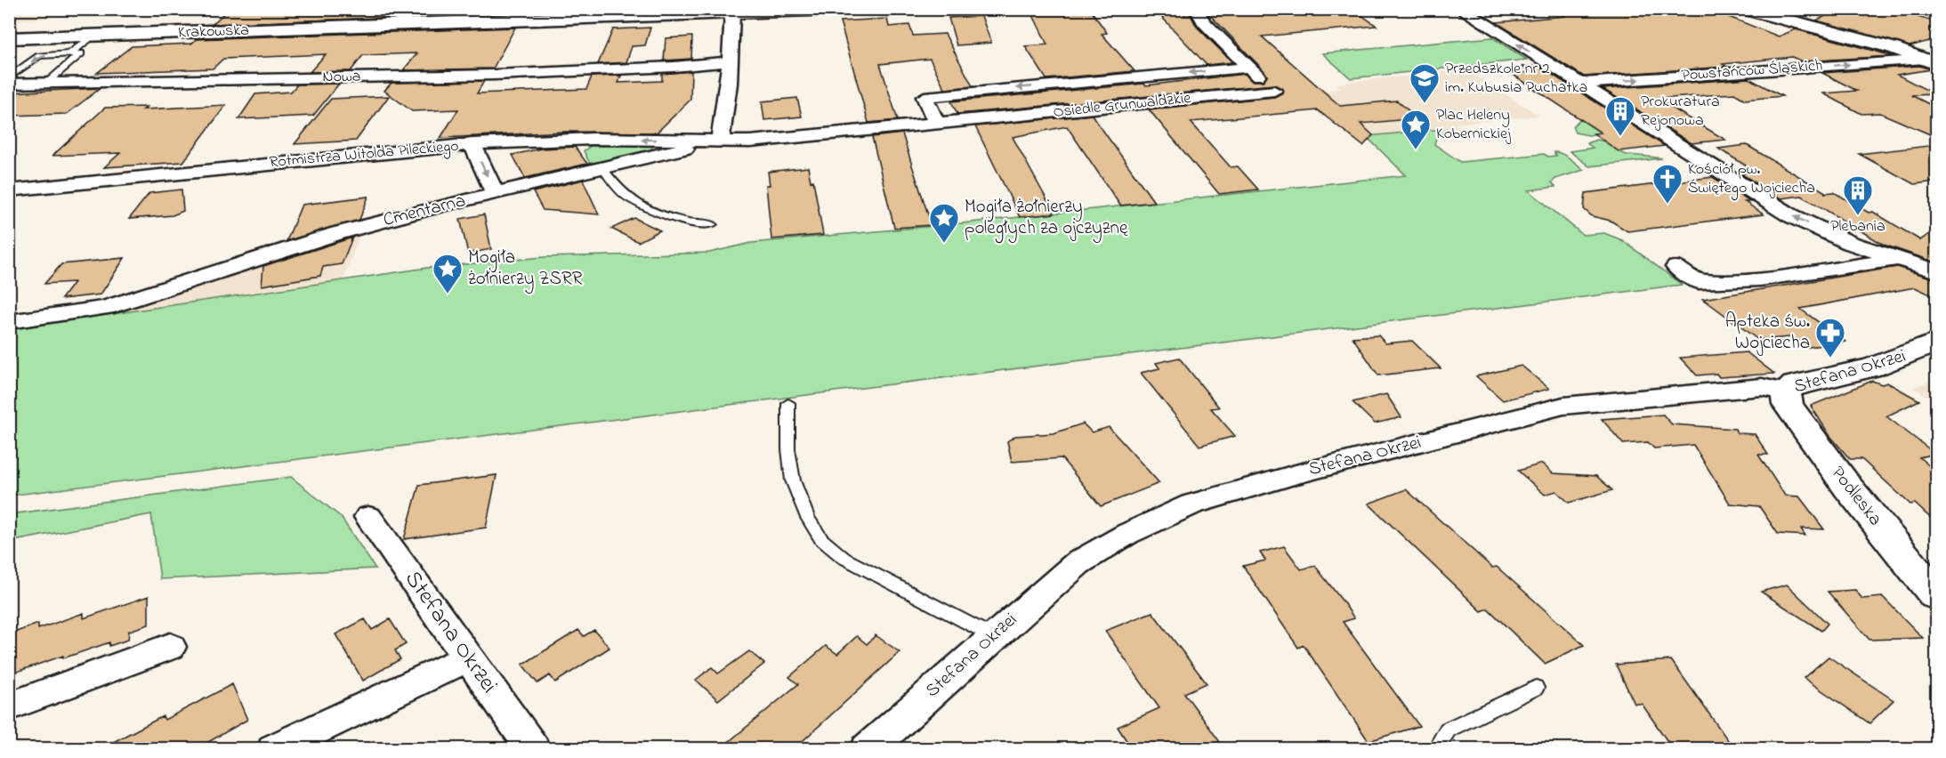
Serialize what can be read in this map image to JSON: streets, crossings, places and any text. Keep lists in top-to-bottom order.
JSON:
{
  "streets": {
    "street": [
      "Krakowska",
      "Powstańców Śląskich",
      "Nowa",
      "Osiedle Grunwaldzkie",
      "Rotmistrza Witolda Pileckiego",
      "Cmentarna",
      "Stefana Okrzei",
      "Podleska"
    ]
  },
  "crossings": [
    ["Osiedle Grunwaldzkie", "Rotmistrza Witolda Pileckiego"],
    ["Osiedle Grunwaldzkie", "Cmentarna"],
    ["Rotmistrza Witolda Pileckiego", "Cmentarna"],
    ["Stefana Okrzei", "Podleska"]
  ],
  "places": {
    "school or university": ["Przedszkole nr 2 im. Kubusia Puchatka"],
    "building": ["Prokuratura Rejonowa", "Plebania"],
    "place": ["Plac Heleny Kobernickiej", "Mogiła żołnierzy poległych za ojczyznę", "Mogiła żołnierzy ZSRR"],
    "church": ["Kościół pw. Świętego Wojciecha"],
    "pharmacy": ["Apteka św. Wojciecha"]
  }
}
